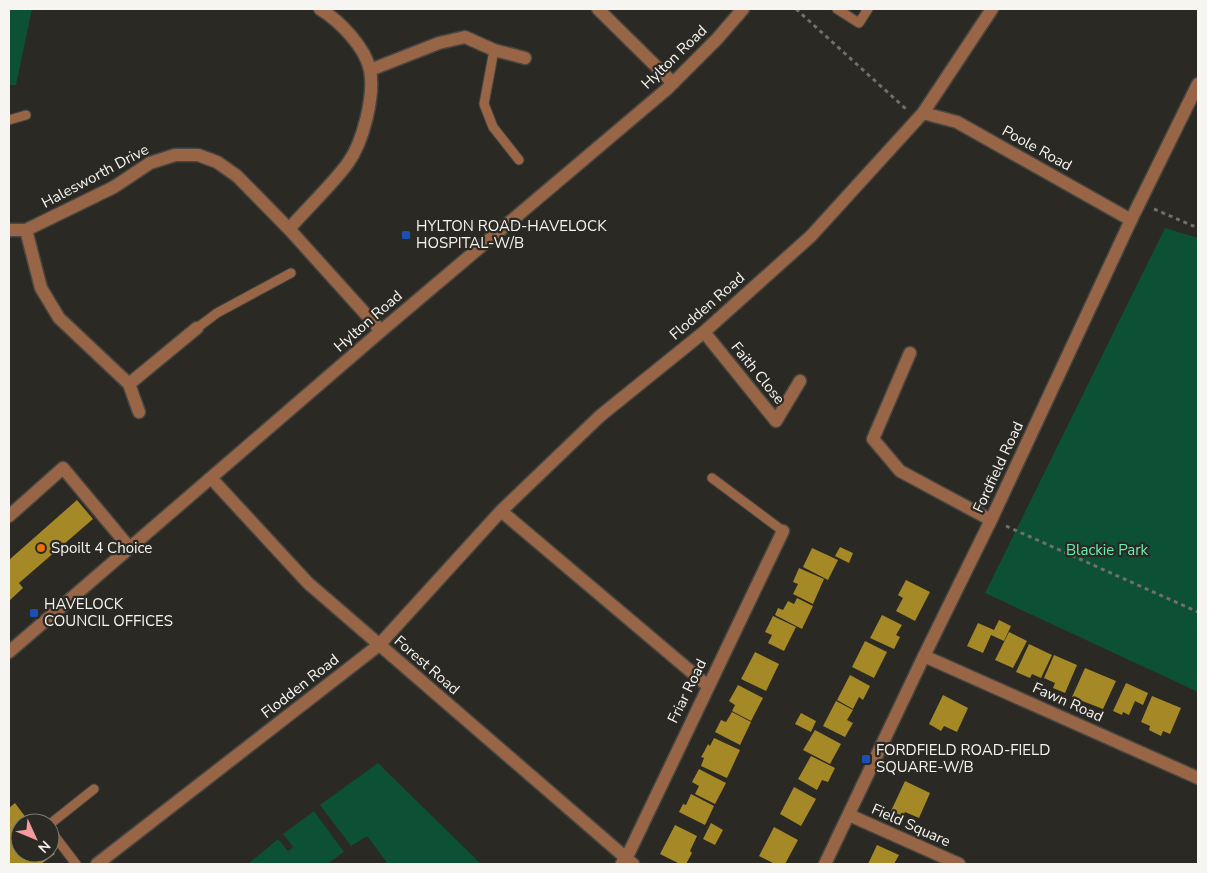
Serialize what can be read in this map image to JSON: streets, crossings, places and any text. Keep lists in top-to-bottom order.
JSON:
{
  "streets": {
    "street": [
      "Hylton Road",
      "Poole Road",
      "Halesworth Drive",
      "Flodden Road",
      "Faith Close",
      "Fordfield Road",
      "Forest Road",
      "Friar Road",
      "Fawn Road",
      "Field Square"
    ]
  },
  "crossings": [
    ["Hylton Road", "Halesworth Drive"],
    ["Hylton Road", "Forest Road"],
    ["Poole Road", "Flodden Road"],
    ["Poole Road", "Fordfield Road"],
    ["Flodden Road", "Faith Close"],
    ["Flodden Road", "Forest Road"],
    ["Fordfield Road", "Fawn Road"],
    ["Fordfield Road", "Field Square"],
    ["Forest Road", "Friar Road"]
  ],
  "parks": ["Blackie Park"],
  "places": {
    "transit": ["HYLTON ROAD-HAVELOCK HOSPITAL-W/B", "HAVELOCK COUNCIL OFFICES", "FORDFIELD ROAD-FIELD SQUARE-W/B"],
    "other": ["Spoilt 4 Choice"]
  },
  "north": "bottom right"
}
